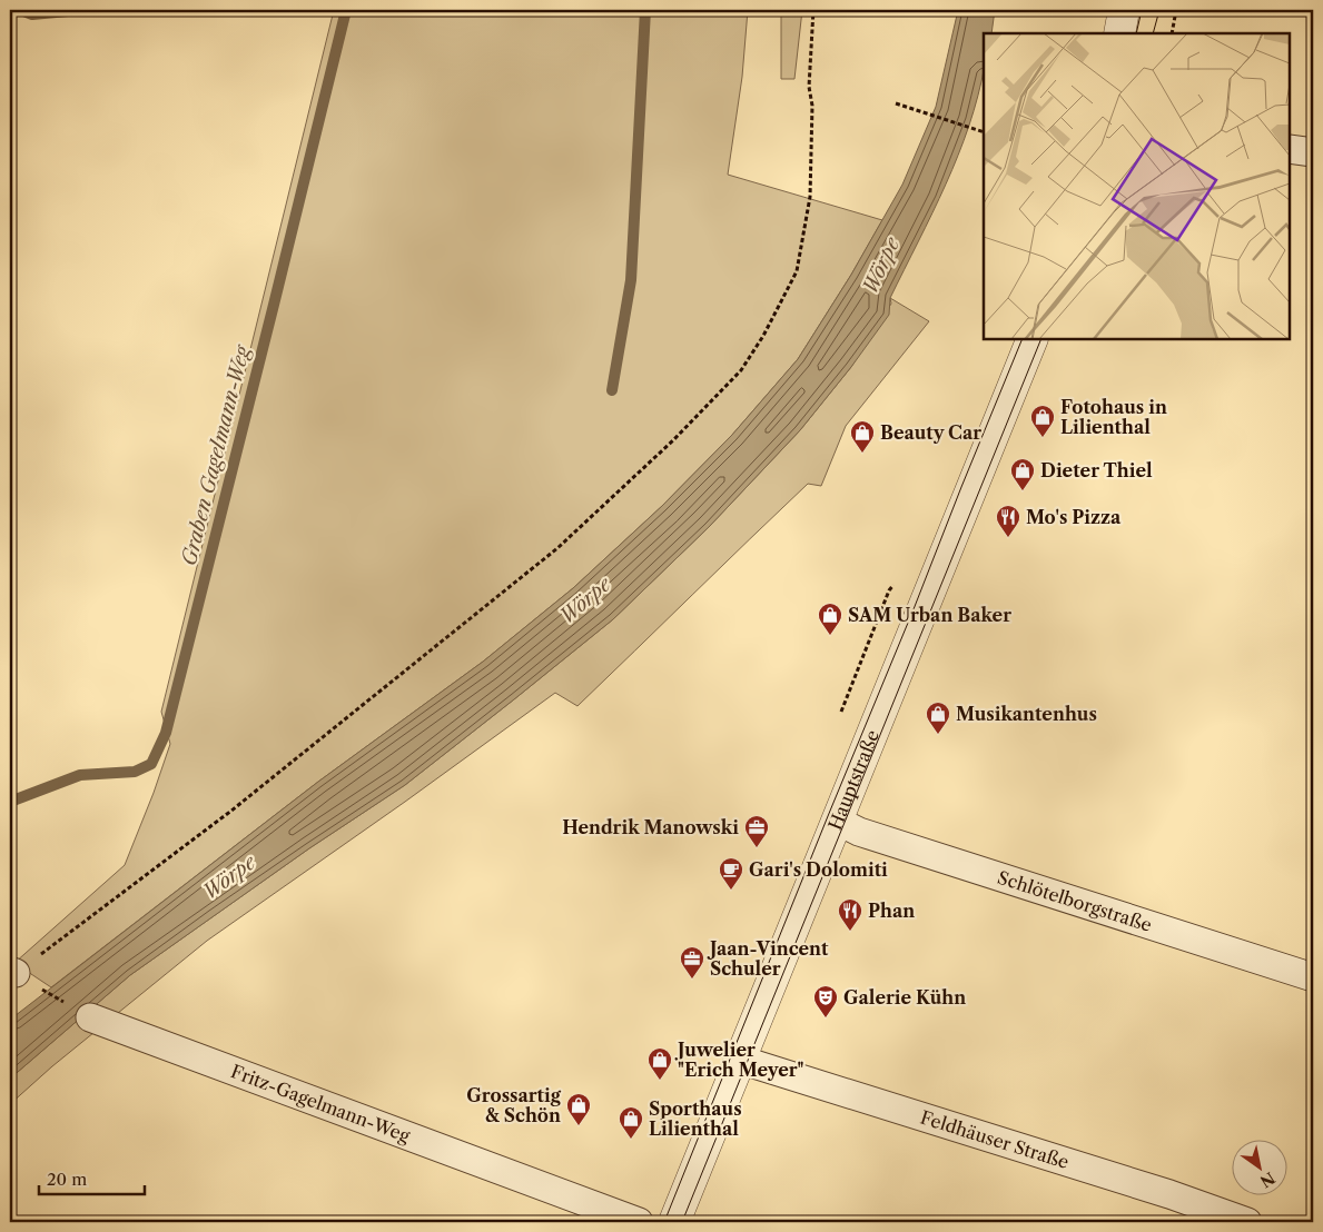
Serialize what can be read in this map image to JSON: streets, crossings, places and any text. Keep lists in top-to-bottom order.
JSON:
{
  "streets": {
    "street": [
      "Hauptstraße",
      "Schlötelborgstraße",
      "Fritz-Gagelmann-Weg",
      "Feldhäuser Straße"
    ]
  },
  "crossings": [
    ["Hauptstraße", "Schlötelborgstraße"],
    ["Hauptstraße", "Feldhäuser Straße"]
  ],
  "water": ["Wörpe", "Graben Gagelmann-Weg"],
  "places": {
    "shop": [
      "Fotohaus in Lilienthal",
      "Beauty Car",
      "Dieter Thiel",
      "SAM Urban Baker",
      "Musikantenhus",
      "Juwelier \"Erich Meyer\"",
      "Grossartig & Schön",
      "Sporthaus Lilienthal"
    ],
    "restaurant": ["Mo's Pizza", "Phan"],
    "office": ["Hendrik Manowski", "Jaan-Vincent Schuler"],
    "cafe": ["Gari's Dolomiti"],
    "theatre": ["Galerie Kühn"]
  },
  "scale_bar": "20 m",
  "north": "bottom right"
}
